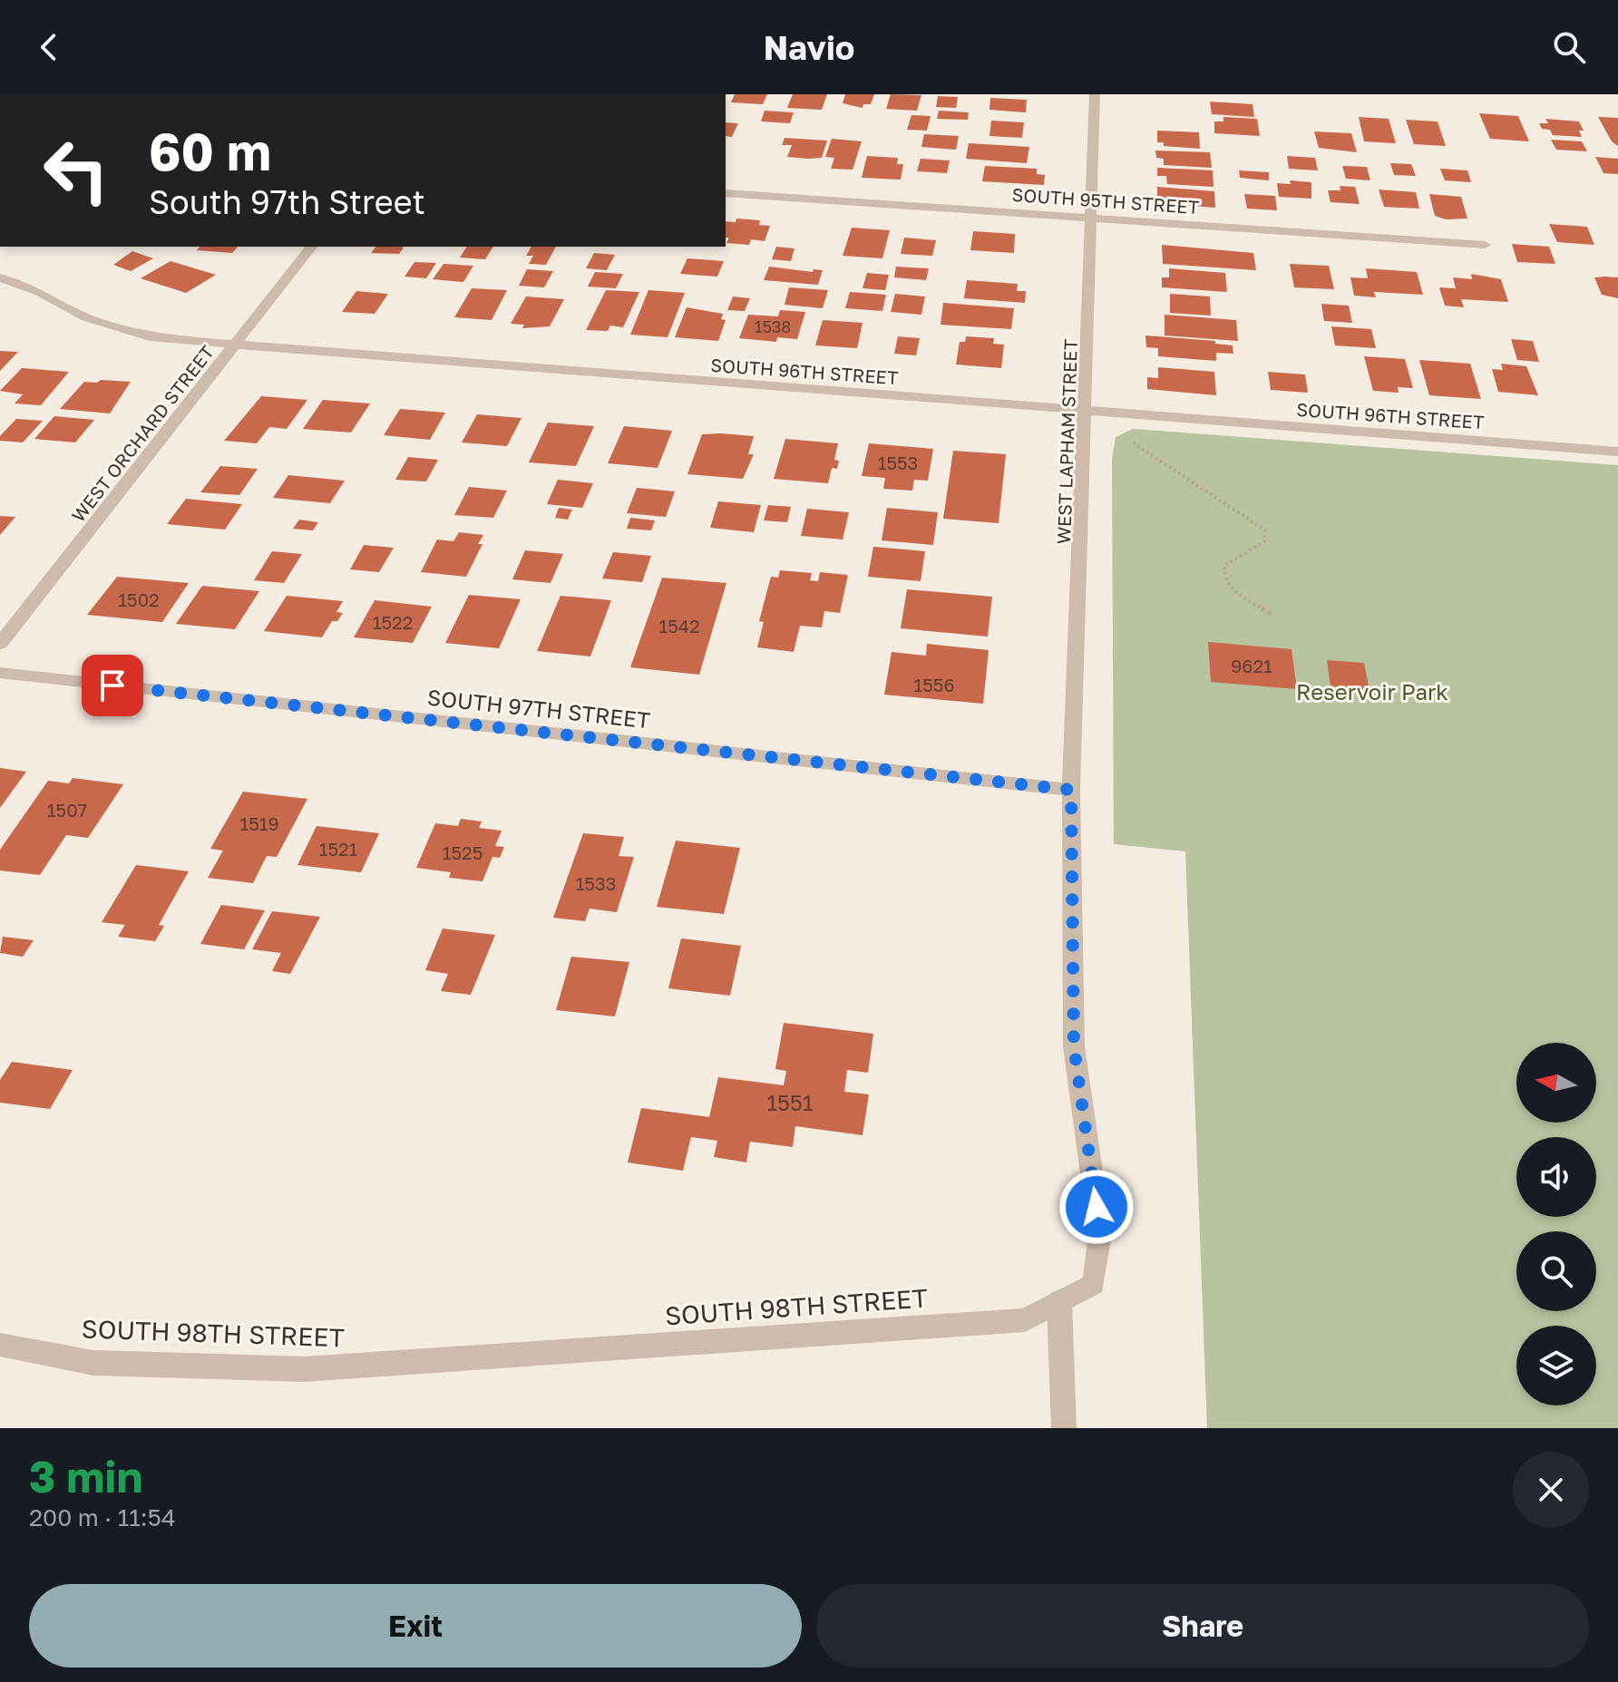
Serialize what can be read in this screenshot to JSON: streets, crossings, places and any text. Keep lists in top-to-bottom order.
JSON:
{
  "streets": {
    "street": [
      "SOUTH 95TH STREET",
      "SOUTH 96TH STREET",
      "WEST ORCHARD STREET",
      "WEST LAPHAM STREET",
      "SOUTH 97TH STREET",
      "SOUTH 98TH STREET"
    ]
  },
  "crossings": [
    ["SOUTH 95TH STREET", "WEST LAPHAM STREET"],
    ["SOUTH 96TH STREET", "WEST ORCHARD STREET"],
    ["SOUTH 96TH STREET", "WEST LAPHAM STREET"],
    ["WEST LAPHAM STREET", "SOUTH 97TH STREET"],
    ["WEST LAPHAM STREET", "SOUTH 98TH STREET"],
    ["SOUTH 97TH STREET", "SOUTH 98TH STREET"]
  ],
  "parks": ["Reservoir Park"],
  "house_numbers": [
    "1538",
    "1553",
    "1502",
    "1522",
    "1542",
    "9621",
    "1556",
    "1507",
    "1519",
    "1521",
    "1525",
    "1533",
    "1551"
  ],
  "north": "left",
  "page": {
    "header": "Navio",
    "turn": ["60 m", "South 97th Street"],
    "heading": ["3 min", "200 m · 11:54"],
    "buttons": ["Exit", "Share"]
  }
}
